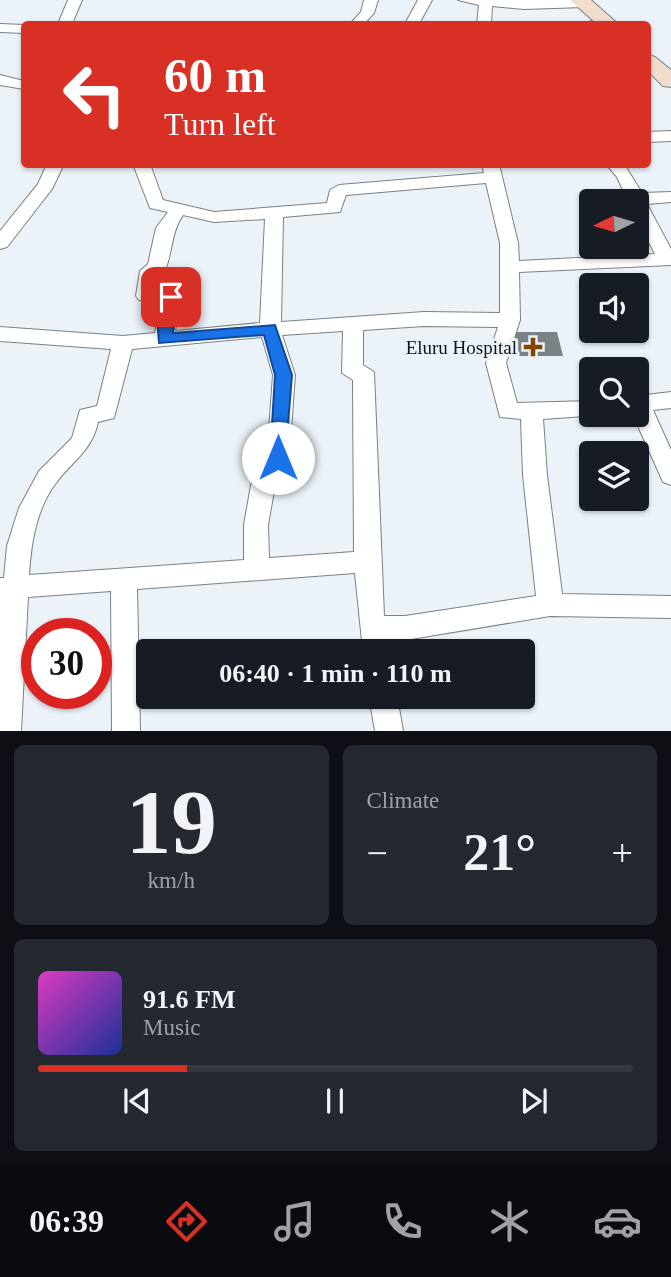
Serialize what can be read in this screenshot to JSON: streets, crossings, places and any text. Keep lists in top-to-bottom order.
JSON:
{
  "places": {
    "health": ["Eluru Hospital"]
  },
  "north": "left",
  "page": {
    "turn": ["60 m", "Turn left"],
    "limit": "30",
    "trip": "06:40 · 1 min · 110 m",
    "tile": [
      ["19", "km/h"],
      "Climate"
    ],
    "heat": ["−", "21°", "+"],
    "song": ["91.6 FM", "Music"],
    "tabs": "06:39"
  }
}
